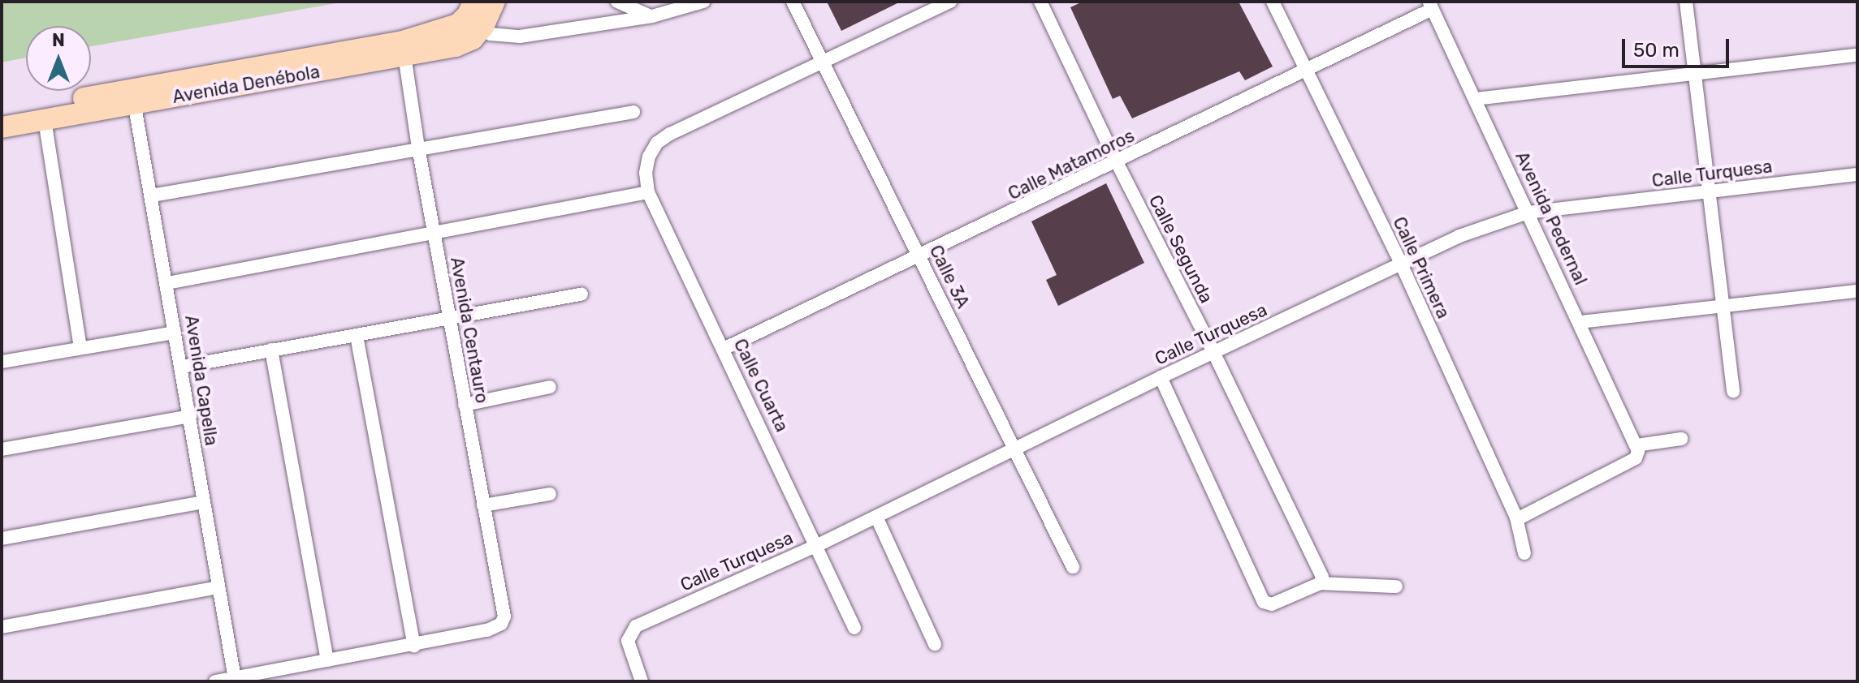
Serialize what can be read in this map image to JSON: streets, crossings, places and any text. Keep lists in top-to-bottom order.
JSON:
{
  "streets": {
    "main road": ["Avenida Denébola"],
    "street": [
      "Calle Matamoros",
      "Calle Turquesa",
      "Avenida Pedernal",
      "Calle Segunda",
      "Calle Primera",
      "Calle 3A",
      "Avenida Centauro",
      "Avenida Capella",
      "Calle Cuarta"
    ]
  },
  "crossings": [
    ["Avenida Denébola", "Avenida Centauro"],
    ["Avenida Denébola", "Avenida Capella"],
    ["Calle Matamoros", "Avenida Pedernal"],
    ["Calle Matamoros", "Calle Segunda"],
    ["Calle Matamoros", "Calle Primera"],
    ["Calle Matamoros", "Calle 3A"],
    ["Calle Matamoros", "Calle Cuarta"],
    ["Calle Turquesa", "Avenida Pedernal"],
    ["Calle Turquesa", "Calle Segunda"],
    ["Calle Turquesa", "Calle Primera"],
    ["Calle Turquesa", "Calle 3A"],
    ["Calle Turquesa", "Calle Cuarta"],
    ["Calle 3A", "Calle Cuarta"]
  ],
  "scale_bar": "50 m",
  "north": "top"
}
